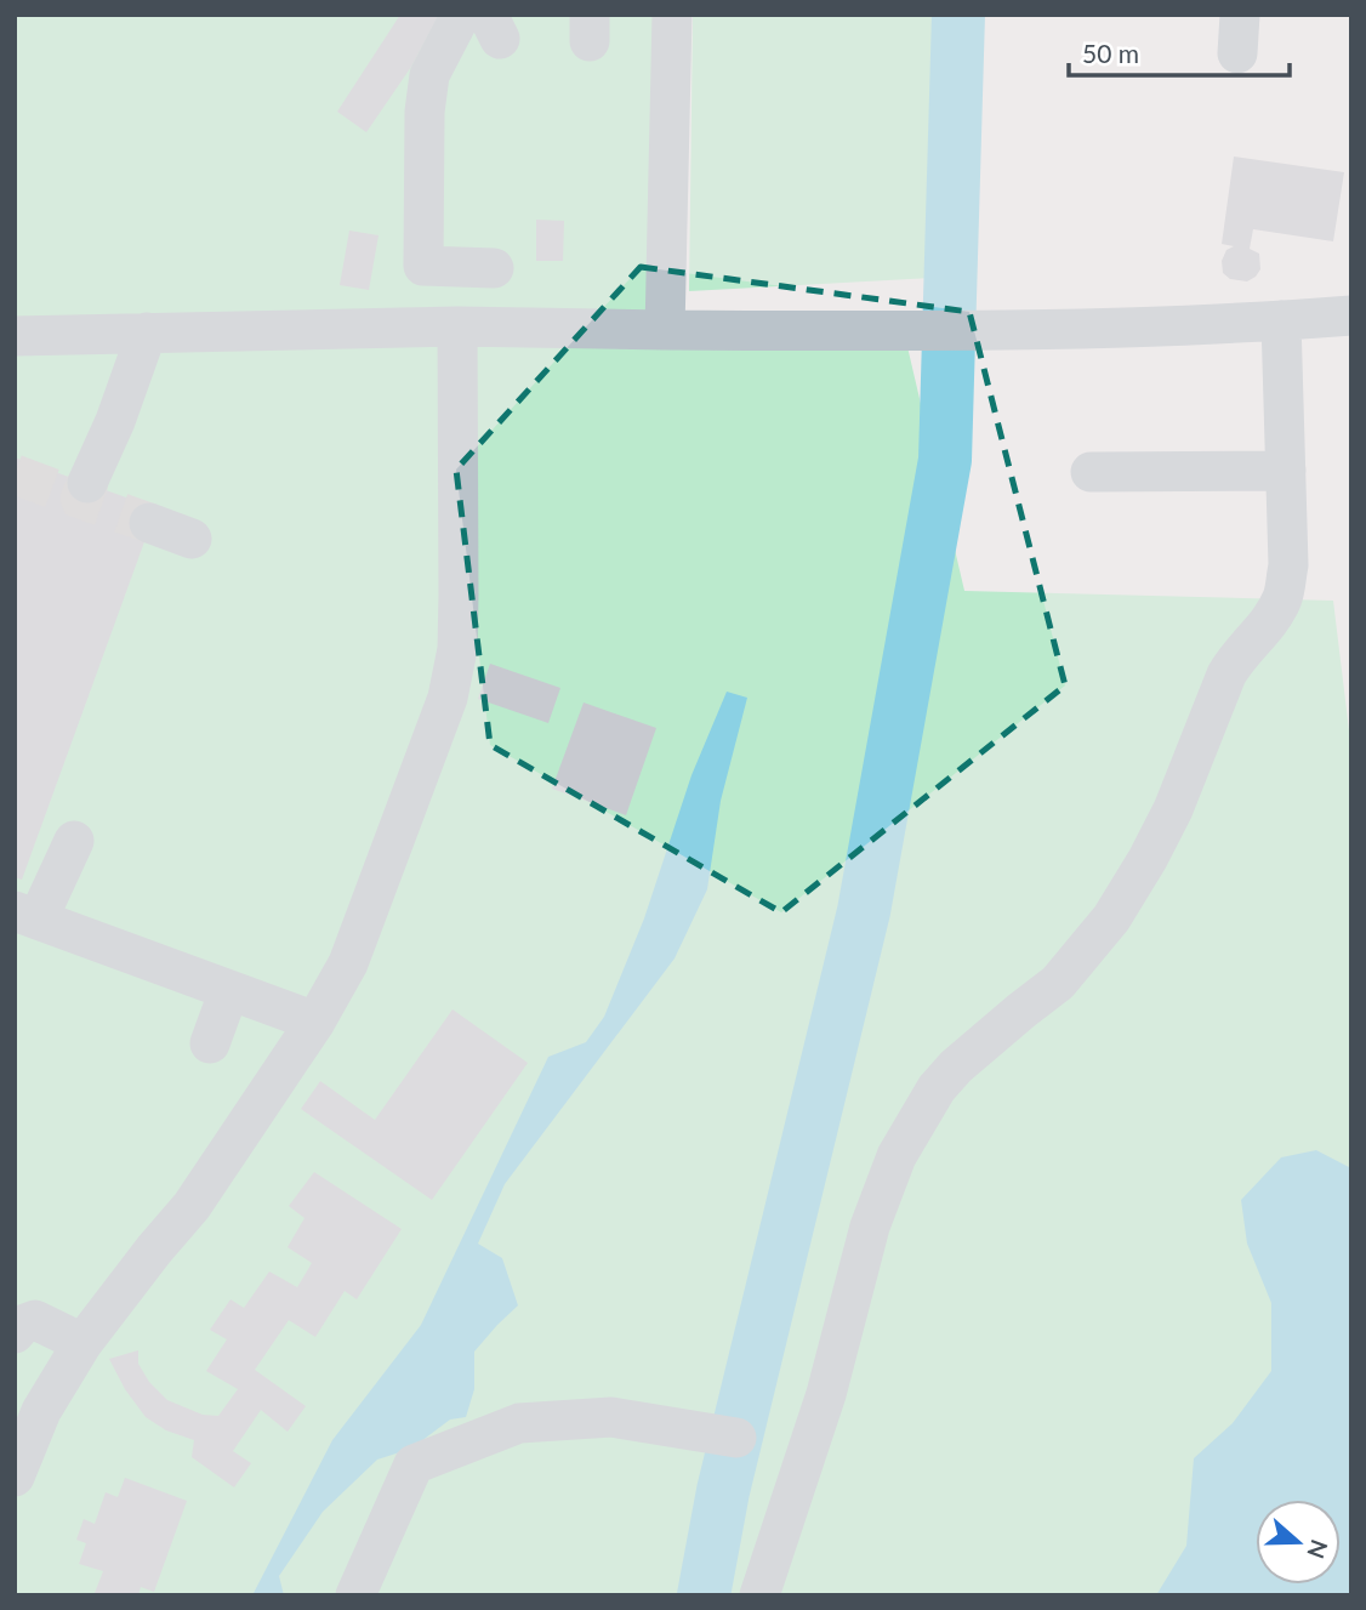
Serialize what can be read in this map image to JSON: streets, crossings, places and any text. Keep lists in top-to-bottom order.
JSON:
{
  "scale_bar": "50 m",
  "north": "right"
}
